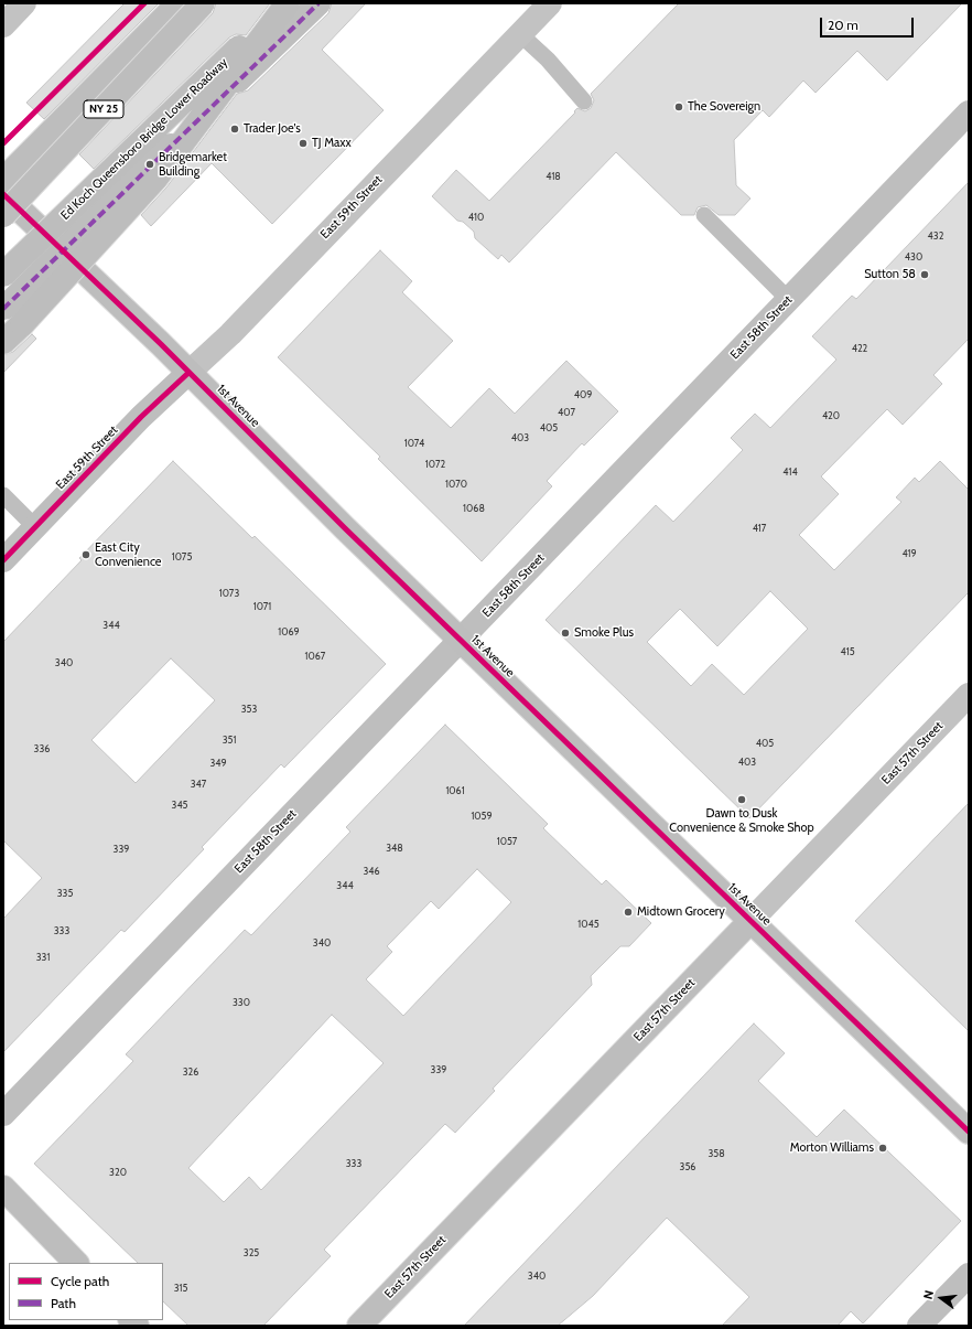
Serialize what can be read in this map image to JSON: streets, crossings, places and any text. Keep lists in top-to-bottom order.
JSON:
{
  "streets": {
    "main road": [
      "NY 25",
      "Ed Koch Queensboro Bridge Lower Roadway",
      "East 59th Street",
      "1st Avenue",
      "East 57th Street"
    ],
    "street": ["East 58th Street"]
  },
  "crossings": [
    ["East 59th Street", "1st Avenue"],
    ["East 58th Street", "1st Avenue"],
    ["1st Avenue", "East 57th Street"]
  ],
  "places": [
    "The Sovereign",
    "Trader Joe's",
    "TJ Maxx",
    "Bridgemarket Building",
    "Sutton 58",
    "East City Convenience",
    "Smoke Plus",
    "Dawn to Dusk Convenience & Smoke Shop",
    "Midtown Grocery",
    "Morton Williams"
  ],
  "house_numbers": [
    "418",
    "410",
    "432",
    "430",
    "422",
    "409",
    "407",
    "420",
    "405",
    "403",
    "1074",
    "1072",
    "414",
    "1070",
    "1068",
    "417",
    "419",
    "1075",
    "1073",
    "1071",
    "344",
    "1069",
    "415",
    "1067",
    "340",
    "353",
    "351",
    "405",
    "336",
    "403",
    "349",
    "347",
    "1061",
    "345",
    "1059",
    "1057",
    "348",
    "339",
    "346",
    "344",
    "335",
    "1045",
    "333",
    "340",
    "331",
    "330",
    "339",
    "326",
    "358",
    "333",
    "356",
    "320",
    "325",
    "340",
    "315"
  ],
  "legend": ["Cycle path", "Path"],
  "scale_bar": "20 m",
  "north": "left"
}
